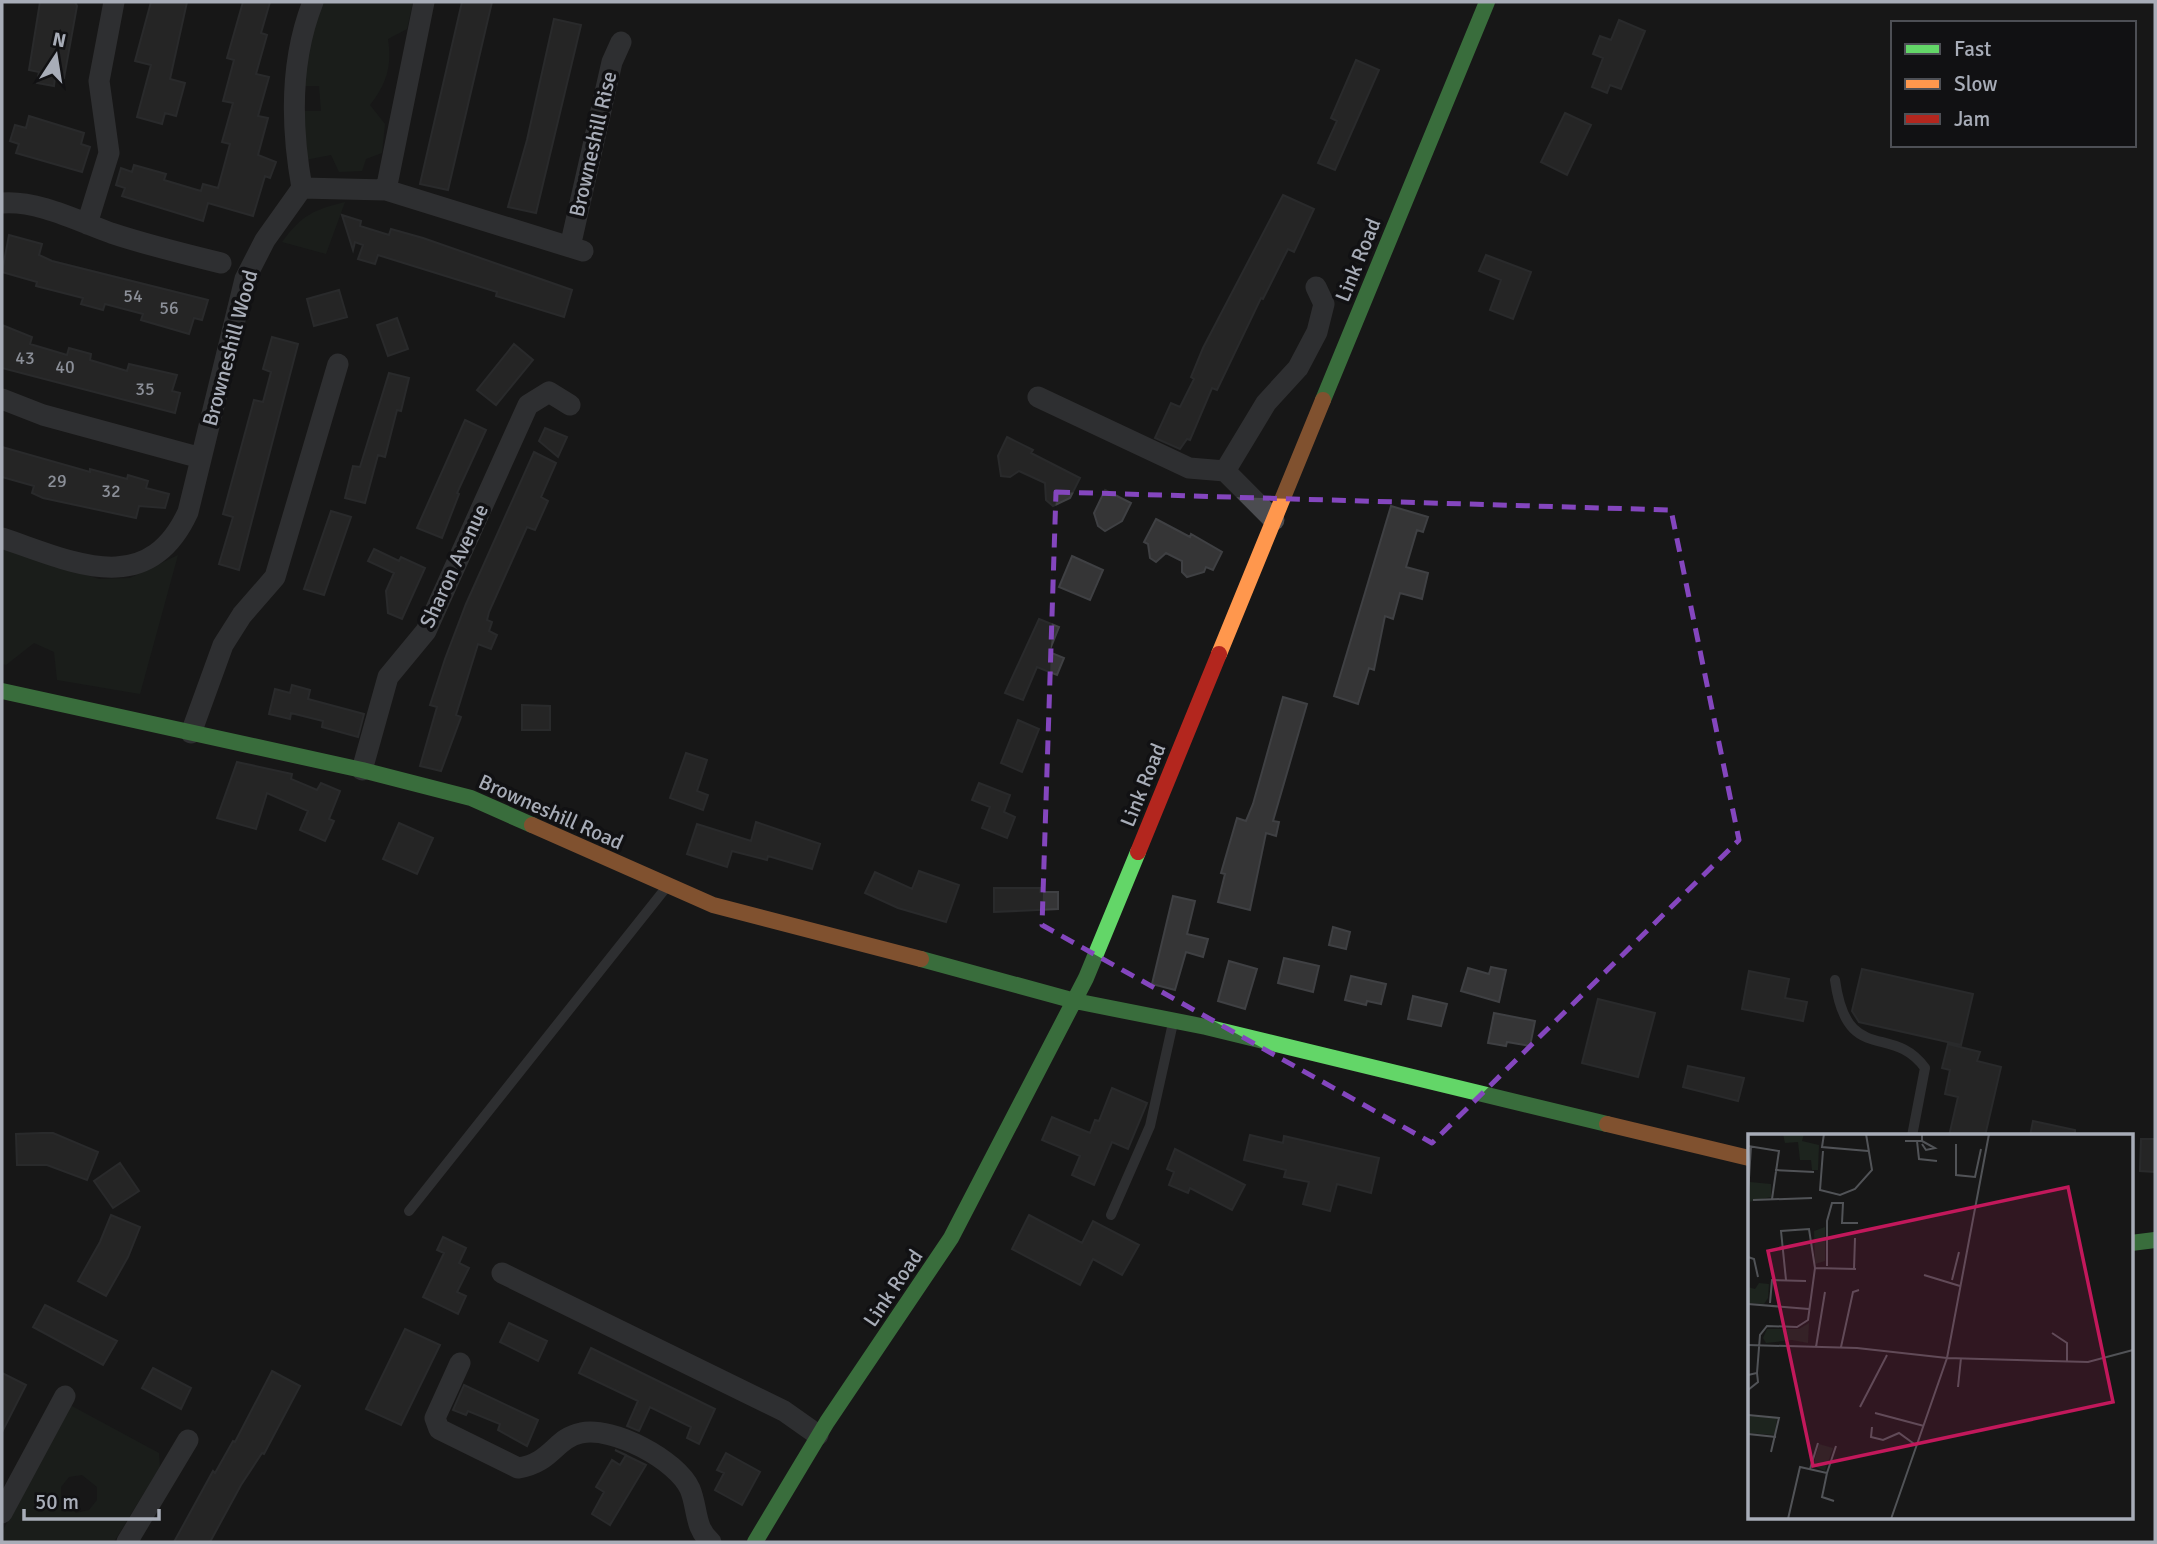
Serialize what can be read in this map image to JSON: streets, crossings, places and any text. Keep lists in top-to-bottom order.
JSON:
{
  "streets": {
    "street": [
      "Browneshill Rise",
      "Link Road",
      "Browneshill Wood",
      "Sharon Avenue",
      "Browneshill Road"
    ]
  },
  "crossings": [
    ["Browneshill Rise", "Browneshill Wood"],
    ["Link Road", "Browneshill Road"],
    ["Sharon Avenue", "Browneshill Road"]
  ],
  "house_numbers": [
    "54",
    "56",
    "43",
    "40",
    "35",
    "29",
    "32"
  ],
  "legend": ["Fast", "Slow", "Jam"],
  "scale_bar": "50 m",
  "north": "top"
}
